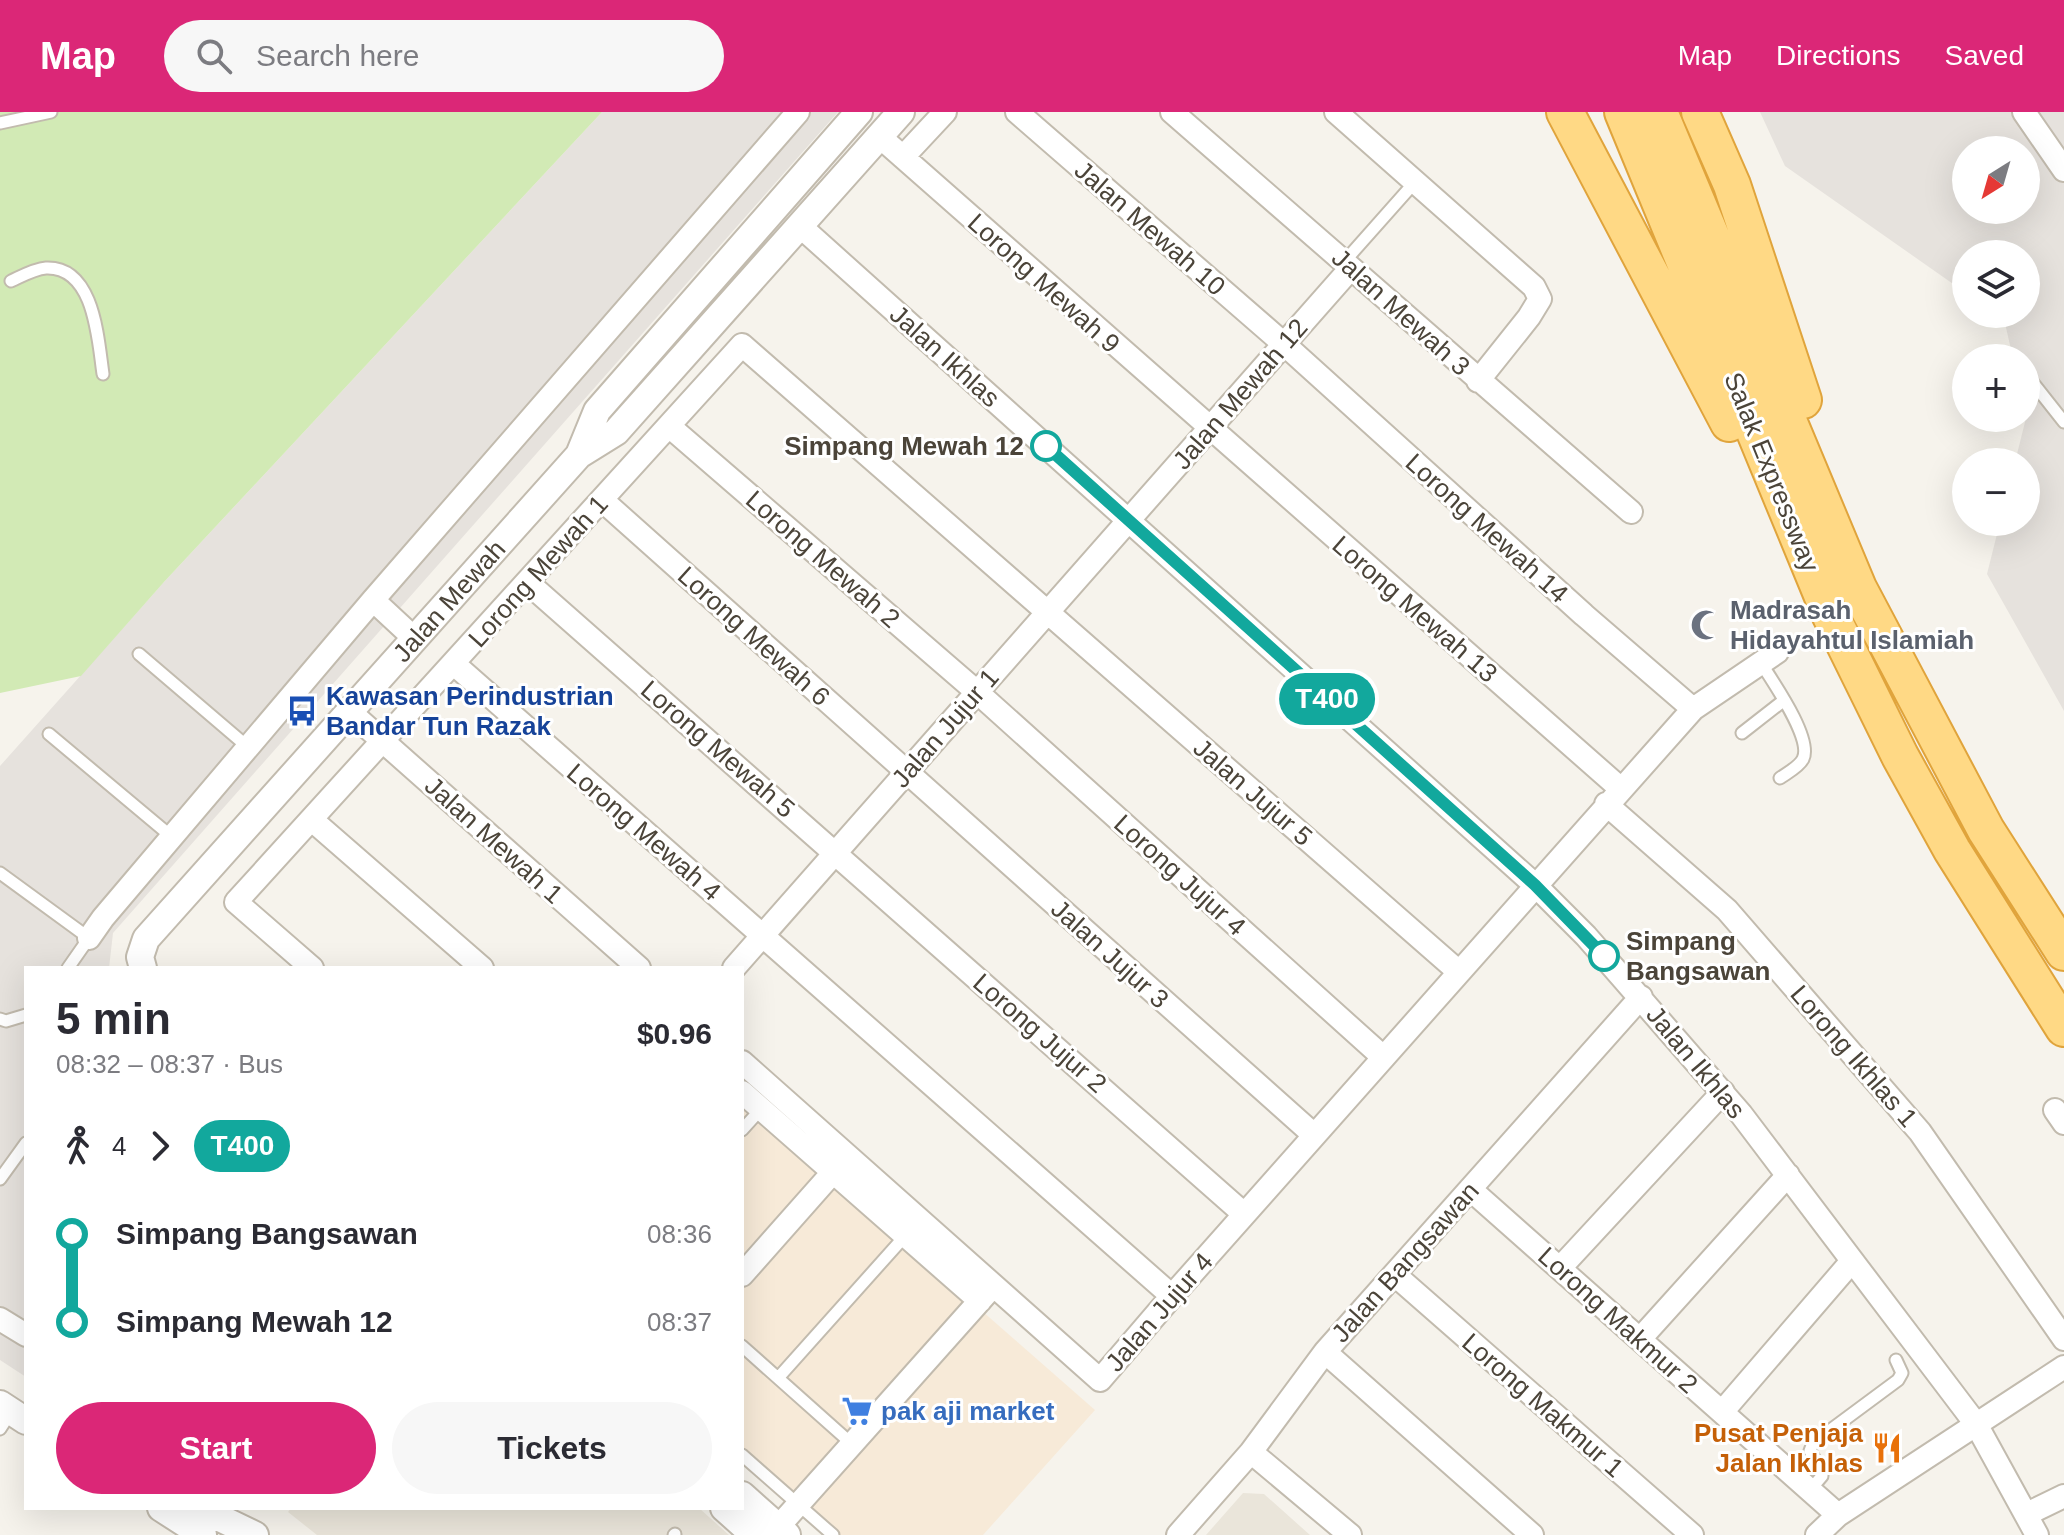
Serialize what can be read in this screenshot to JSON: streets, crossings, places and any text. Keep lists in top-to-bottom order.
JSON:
{
  "streets": {
    "highway": ["Salak Expressway"],
    "street": [
      "Jalan Mewah 10",
      "Lorong Mewah 9",
      "Jalan Mewah 3",
      "Jalan Ikhlas",
      "Jalan Mewah 12",
      "Lorong Mewah 14",
      "Lorong Mewah 2",
      "Lorong Mewah 1",
      "Jalan Mewah",
      "Lorong Mewah 13",
      "Lorong Mewah 6",
      "Jalan Jujur 1",
      "Lorong Mewah 5",
      "Jalan Jujur 5",
      "Lorong Mewah 4",
      "Jalan Mewah 1",
      "Lorong Jujur 4",
      "Jalan Jujur 3",
      "Lorong Jujur 2",
      "Lorong Ikhlas 1",
      "Jalan Bangsawan",
      "Jalan Jujur 4",
      "Lorong Makmur 2",
      "Lorong Makmur 1"
    ]
  },
  "crossings": [
    ["Jalan Mewah 10", "Jalan Mewah 12"],
    ["Jalan Mewah 10", "Lorong Mewah 14"],
    ["Lorong Mewah 9", "Jalan Mewah 12"],
    ["Lorong Mewah 9", "Jalan Mewah"],
    ["Lorong Mewah 9", "Lorong Mewah 13"],
    ["Jalan Mewah 3", "Jalan Mewah 12"],
    ["Jalan Ikhlas", "Jalan Mewah 12"],
    ["Jalan Ikhlas", "Jalan Mewah"],
    ["Jalan Ikhlas", "Jalan Jujur 1"],
    ["Jalan Ikhlas", "Jalan Bangsawan"],
    ["Jalan Ikhlas", "Jalan Jujur 4"],
    ["Jalan Mewah 12", "Lorong Mewah 14"],
    ["Jalan Mewah 12", "Lorong Mewah 13"],
    ["Jalan Mewah 12", "Jalan Jujur 1"],
    ["Lorong Mewah 2", "Lorong Mewah 1"],
    ["Lorong Mewah 2", "Jalan Jujur 1"],
    ["Lorong Mewah 2", "Lorong Jujur 4"],
    ["Lorong Mewah 1", "Lorong Mewah 6"],
    ["Lorong Mewah 1", "Lorong Mewah 5"],
    ["Lorong Mewah 1", "Jalan Jujur 5"],
    ["Lorong Mewah 1", "Lorong Mewah 4"],
    ["Lorong Mewah 1", "Jalan Mewah 1"],
    ["Jalan Mewah", "Jalan Mewah 1"],
    ["Lorong Mewah 13", "Lorong Ikhlas 1"],
    ["Lorong Mewah 6", "Jalan Jujur 1"],
    ["Lorong Mewah 6", "Jalan Jujur 3"],
    ["Jalan Jujur 1", "Lorong Mewah 5"],
    ["Jalan Jujur 1", "Jalan Jujur 5"],
    ["Jalan Jujur 1", "Lorong Mewah 4"],
    ["Jalan Jujur 1", "Lorong Jujur 4"],
    ["Jalan Jujur 1", "Jalan Jujur 3"],
    ["Jalan Jujur 1", "Lorong Jujur 2"],
    ["Lorong Mewah 5", "Lorong Jujur 2"],
    ["Jalan Jujur 5", "Jalan Jujur 4"],
    ["Lorong Jujur 4", "Jalan Jujur 4"],
    ["Jalan Jujur 3", "Jalan Jujur 4"],
    ["Lorong Jujur 2", "Jalan Jujur 4"],
    ["Jalan Bangsawan", "Lorong Makmur 2"],
    ["Jalan Bangsawan", "Lorong Makmur 1"]
  ],
  "places": {
    "other": ["Simpang Mewah 12", "Simpang Bangsawan"],
    "mosque": ["Madrasah Hidayahtul Islamiah"],
    "bus stop": ["Kawasan Perindustrian Bandar Tun Razak"],
    "supermarket": ["pak aji market"],
    "restaurant": ["Pusat Penjaja Jalan Ikhlas"]
  },
  "lines": ["bus line T400"],
  "north": "bottom left",
  "page": {
    "header": "Map",
    "search": "Search here",
    "nav": ["Map", "Directions", "Saved"],
    "on_map": "T400",
    "map_buttons": ["+", "−"],
    "heading": ["5 min", "08:32 – 08:37 · Bus", "$0.96"],
    "legs": ["4", "T400"],
    "list": [
      {
        "name": "Simpang Bangsawan",
        "value": "08:36"
      },
      {
        "name": "Simpang Mewah 12",
        "value": "08:37"
      }
    ],
    "buttons": ["Start", "Tickets"]
  }
}
